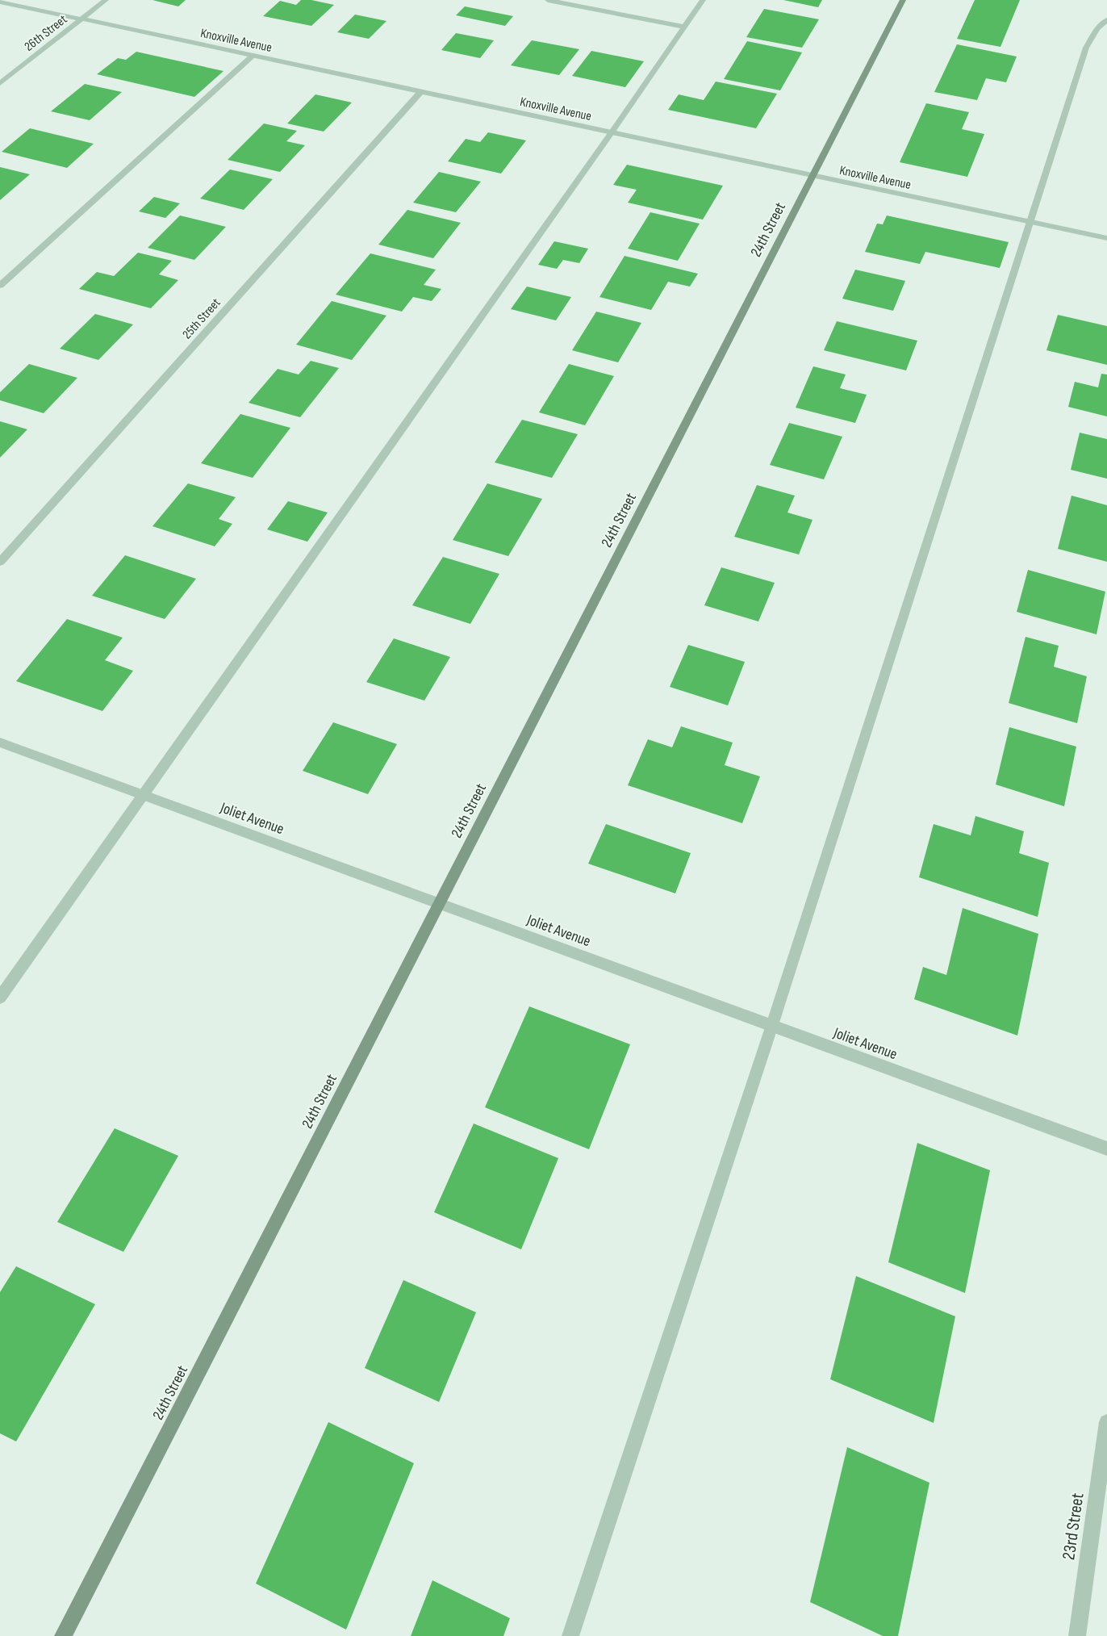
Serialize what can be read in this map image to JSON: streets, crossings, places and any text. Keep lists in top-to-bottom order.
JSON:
{
  "streets": {
    "street": [
      "26th Street",
      "Knoxville Avenue",
      "24th Street",
      "25th Street",
      "Joliet Avenue",
      "23rd Street"
    ]
  },
  "crossings": [
    ["26th Street", "Knoxville Avenue"],
    ["Knoxville Avenue", "24th Street"],
    ["Knoxville Avenue", "25th Street"],
    ["24th Street", "Joliet Avenue"]
  ]
}
